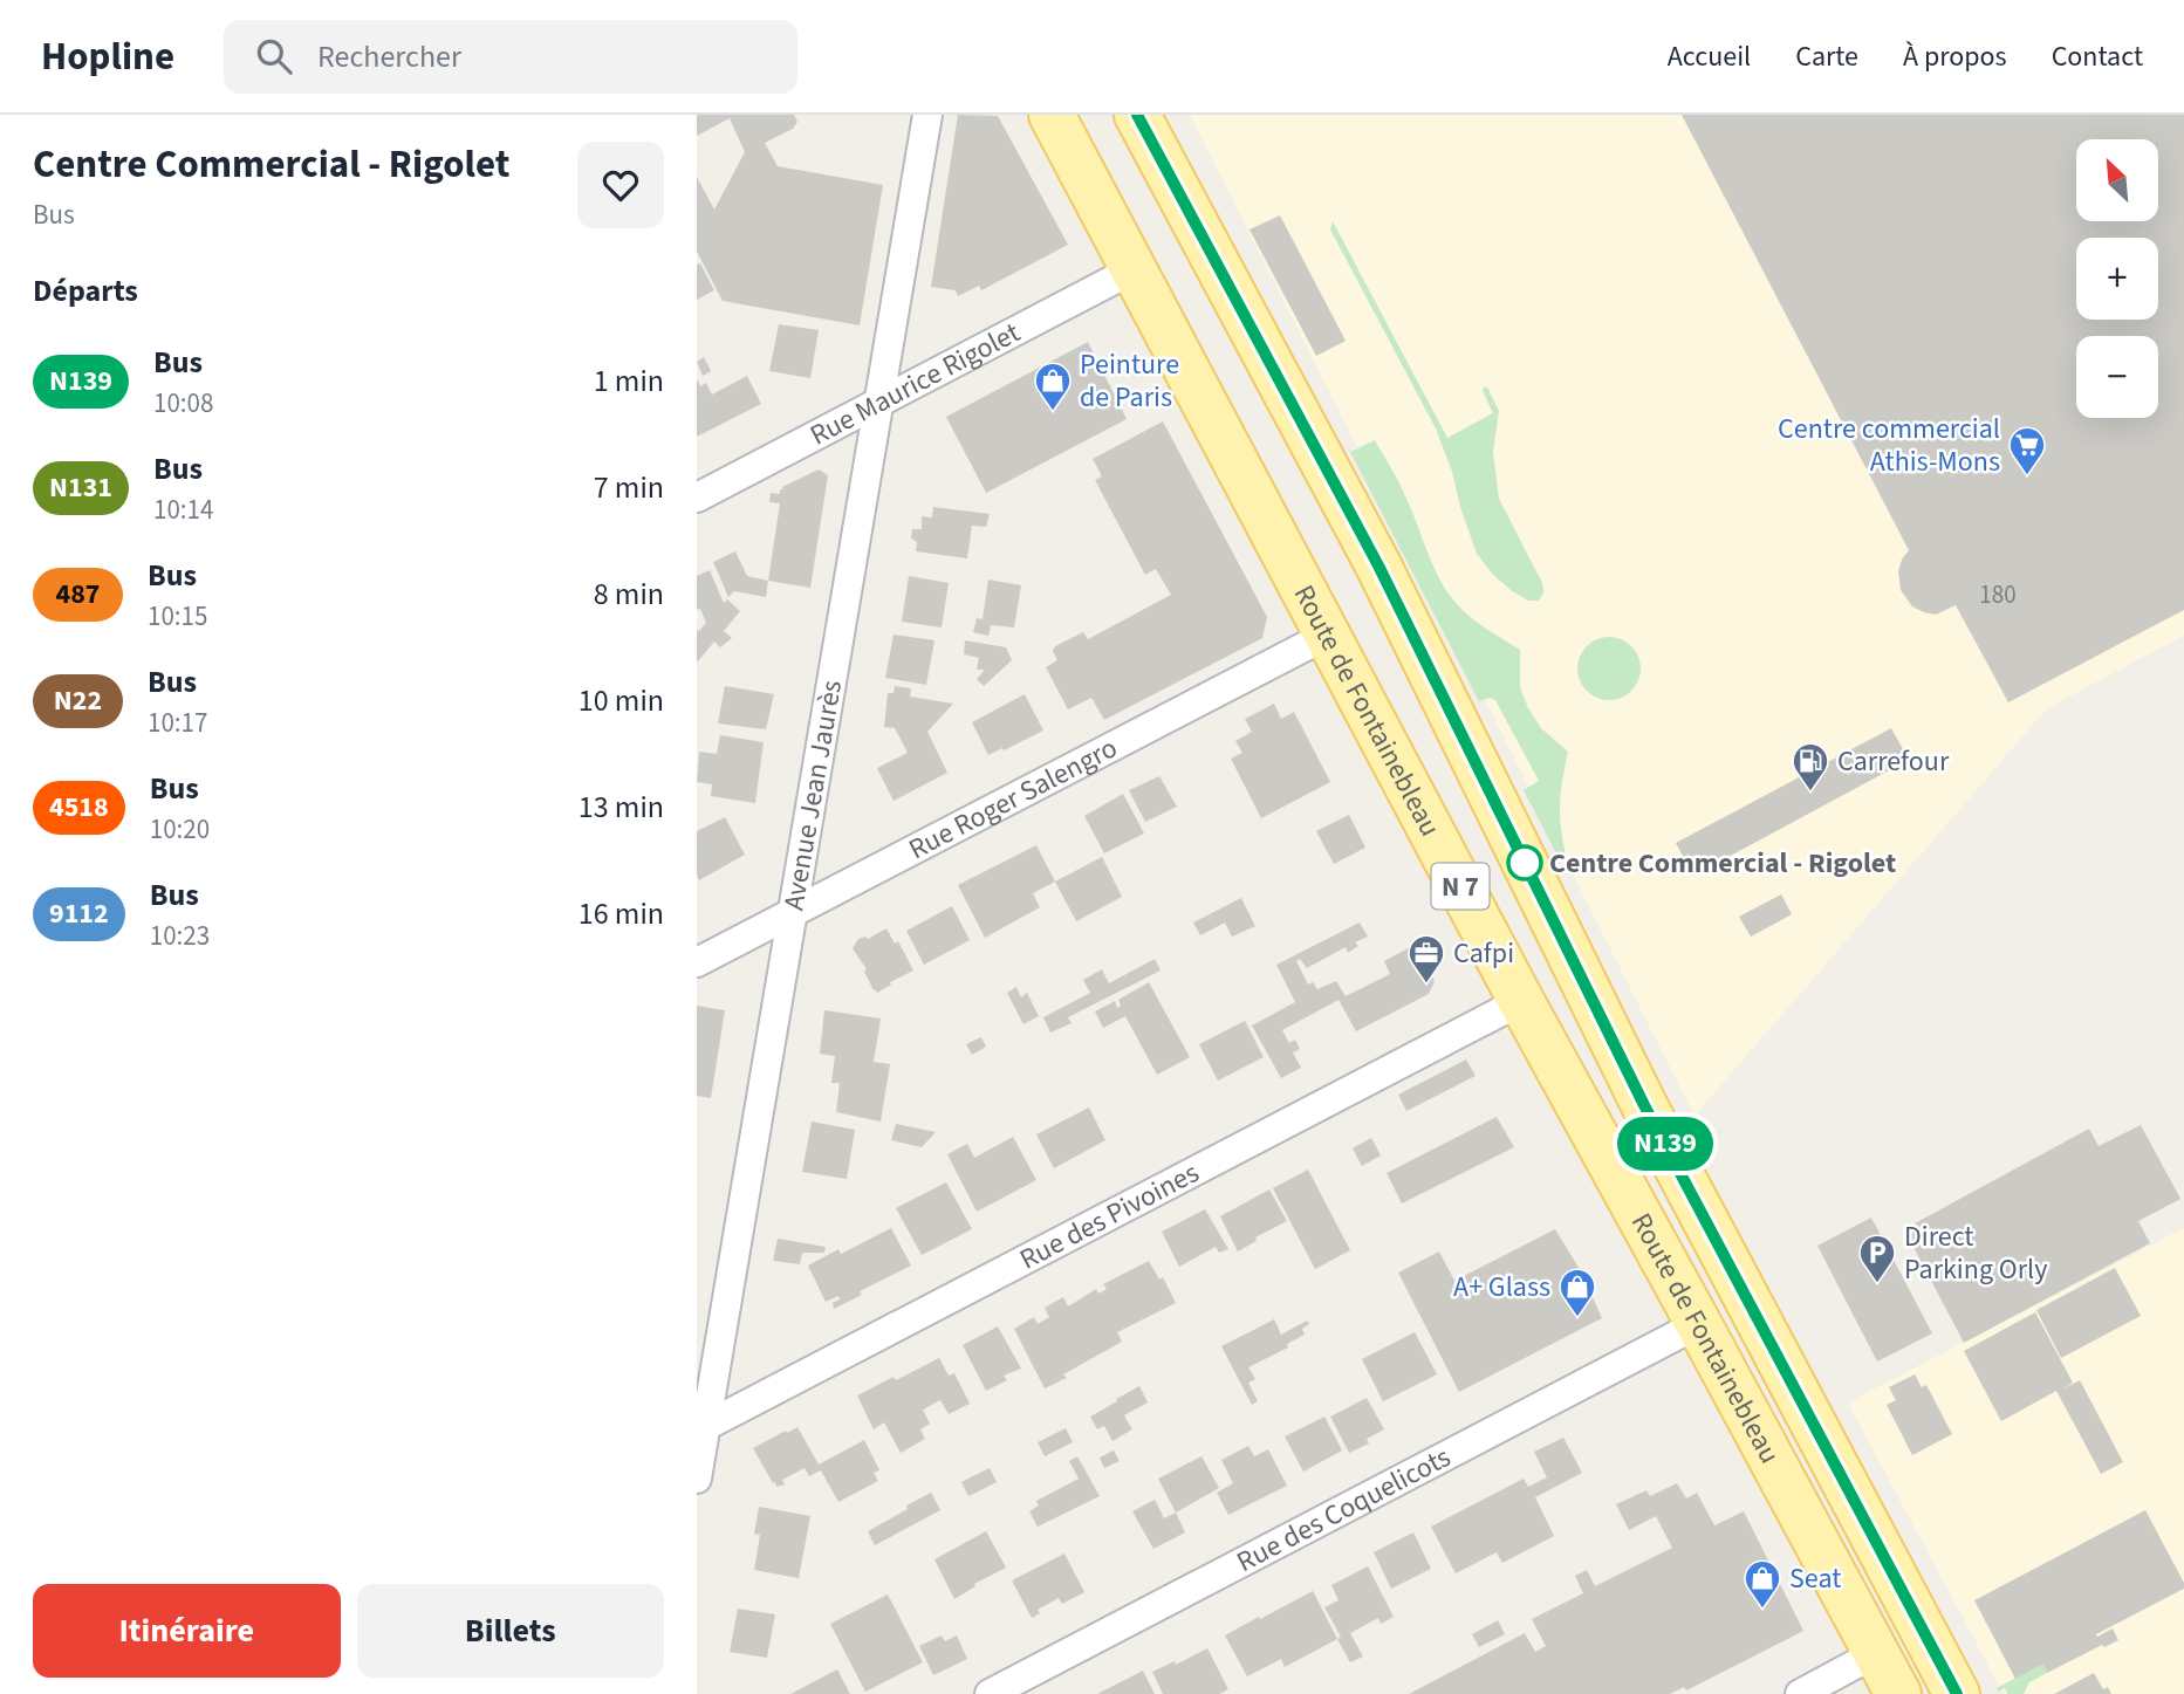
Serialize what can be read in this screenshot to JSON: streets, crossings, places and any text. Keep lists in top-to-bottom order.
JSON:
{
  "streets": {
    "main road": ["Route de Fontainebleau", "N 7"],
    "street": [
      "Rue Maurice Rigolet",
      "Avenue Jean Jaurès",
      "Rue Roger Salengro",
      "Rue des Pivoines",
      "Rue des Coquelicots"
    ]
  },
  "crossings": [
    ["Rue Maurice Rigolet", "Route de Fontainebleau"],
    ["Rue Maurice Rigolet", "Avenue Jean Jaurès"],
    ["Route de Fontainebleau", "Rue Roger Salengro"],
    ["Route de Fontainebleau", "Rue des Pivoines"],
    ["Route de Fontainebleau", "Rue des Coquelicots"],
    ["Avenue Jean Jaurès", "Rue Roger Salengro"],
    ["Avenue Jean Jaurès", "Rue des Pivoines"]
  ],
  "places": {
    "shop": ["Peinture de Paris", "A+ Glass", "Seat"],
    "supermarket": ["Centre commercial Athis-Mons"],
    "fuel station": ["Carrefour"],
    "other": ["Centre Commercial - Rigolet"],
    "office": ["Cafpi"],
    "parking": ["Direct Parking Orly"]
  },
  "lines": ["bus line N139"],
  "house_numbers": ["180"],
  "north": "top left",
  "page": {
    "header": "Hopline",
    "search": "Rechercher",
    "nav": [
      "Accueil",
      "Carte",
      "À propos",
      "Contact"
    ],
    "heading": [
      ["Centre Commercial - Rigolet", "Bus"],
      "Départs"
    ],
    "on_map": "N139",
    "map_buttons": ["+", "−"],
    "list": [
      {
        "mark": "N139",
        "name": "Bus",
        "note": "10:08",
        "value": "1 min"
      },
      {
        "mark": "N131",
        "name": "Bus",
        "note": "10:14",
        "value": "7 min"
      },
      {
        "mark": "487",
        "name": "Bus",
        "note": "10:15",
        "value": "8 min"
      },
      {
        "mark": "N22",
        "name": "Bus",
        "note": "10:17",
        "value": "10 min"
      },
      {
        "mark": "4518",
        "name": "Bus",
        "note": "10:20",
        "value": "13 min"
      },
      {
        "mark": "9112",
        "name": "Bus",
        "note": "10:23",
        "value": "16 min"
      }
    ],
    "buttons": ["Itinéraire", "Billets"]
  }
}
